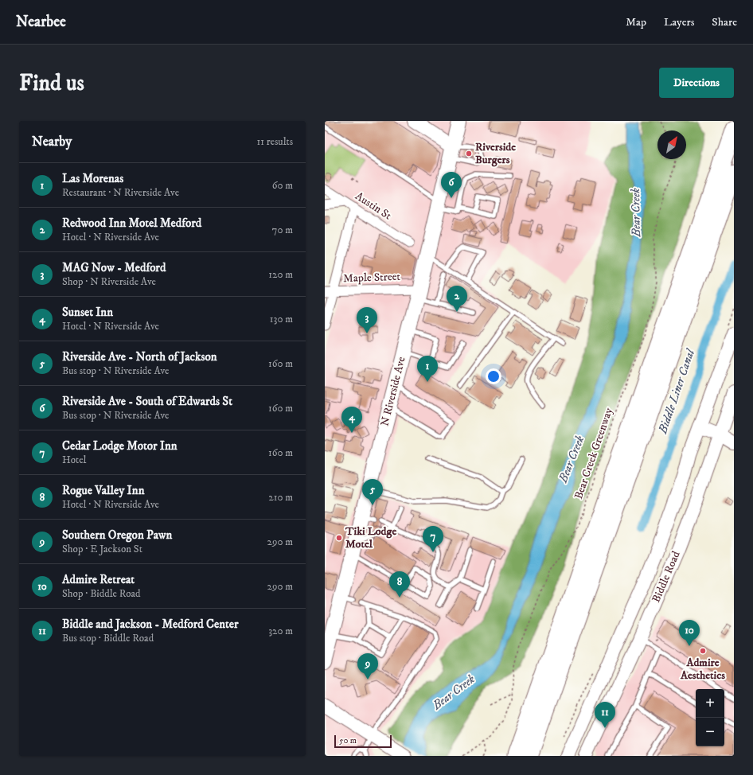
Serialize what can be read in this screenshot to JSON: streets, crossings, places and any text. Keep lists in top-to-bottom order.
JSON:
{
  "streets": {
    "main road": ["N Riverside Ave", "Biddle Road"],
    "street": ["Austin St", "Maple Street"],
    "path": ["Bear Creek Greenway"]
  },
  "crossings": [
    ["Maple Street", "N Riverside Ave"]
  ],
  "water": ["Bear Creek", "Biddle Liner Canal"],
  "places": ["Riverside Burgers", "Tiki Lodge Motel", "Admire Aesthetics"],
  "scale_bar": "50 m",
  "north": "top right",
  "page": {
    "header": "Nearbee",
    "nav": ["Map", "Layers", "Share"],
    "buttons": "Directions",
    "title": "Find us",
    "heading": ["Nearby", "11 results"],
    "list": [
      {
        "mark": "1",
        "name": "Las Morenas",
        "note": "Restaurant · N Riverside Ave",
        "value": "60 m"
      },
      {
        "mark": "2",
        "name": "Redwood Inn Motel Medford",
        "note": "Hotel · N Riverside Ave",
        "value": "70 m"
      },
      {
        "mark": "3",
        "name": "MAG Now - Medford",
        "note": "Shop · N Riverside Ave",
        "value": "120 m"
      },
      {
        "mark": "4",
        "name": "Sunset Inn",
        "note": "Hotel · N Riverside Ave",
        "value": "130 m"
      },
      {
        "mark": "5",
        "name": "Riverside Ave - North of Jackson",
        "note": "Bus stop · N Riverside Ave",
        "value": "160 m"
      },
      {
        "mark": "6",
        "name": "Riverside Ave - South of Edwards St",
        "note": "Bus stop · N Riverside Ave",
        "value": "160 m"
      },
      {
        "mark": "7",
        "name": "Cedar Lodge Motor Inn",
        "note": "Hotel",
        "value": "160 m"
      },
      {
        "mark": "8",
        "name": "Rogue Valley Inn",
        "note": "Hotel · N Riverside Ave",
        "value": "210 m"
      },
      {
        "mark": "9",
        "name": "Southern Oregon Pawn",
        "note": "Shop · E Jackson St",
        "value": "290 m"
      },
      {
        "mark": "10",
        "name": "Admire Retreat",
        "note": "Shop · Biddle Road",
        "value": "290 m"
      },
      {
        "mark": "11",
        "name": "Biddle and Jackson - Medford Center",
        "note": "Bus stop · Biddle Road",
        "value": "320 m"
      }
    ],
    "pins": [
      "6",
      "2",
      "3",
      "1",
      "4",
      "5",
      "7",
      "8",
      "10",
      "9",
      "11"
    ],
    "map_buttons": ["+", "−"],
    "scale": "50 m"
  }
}
